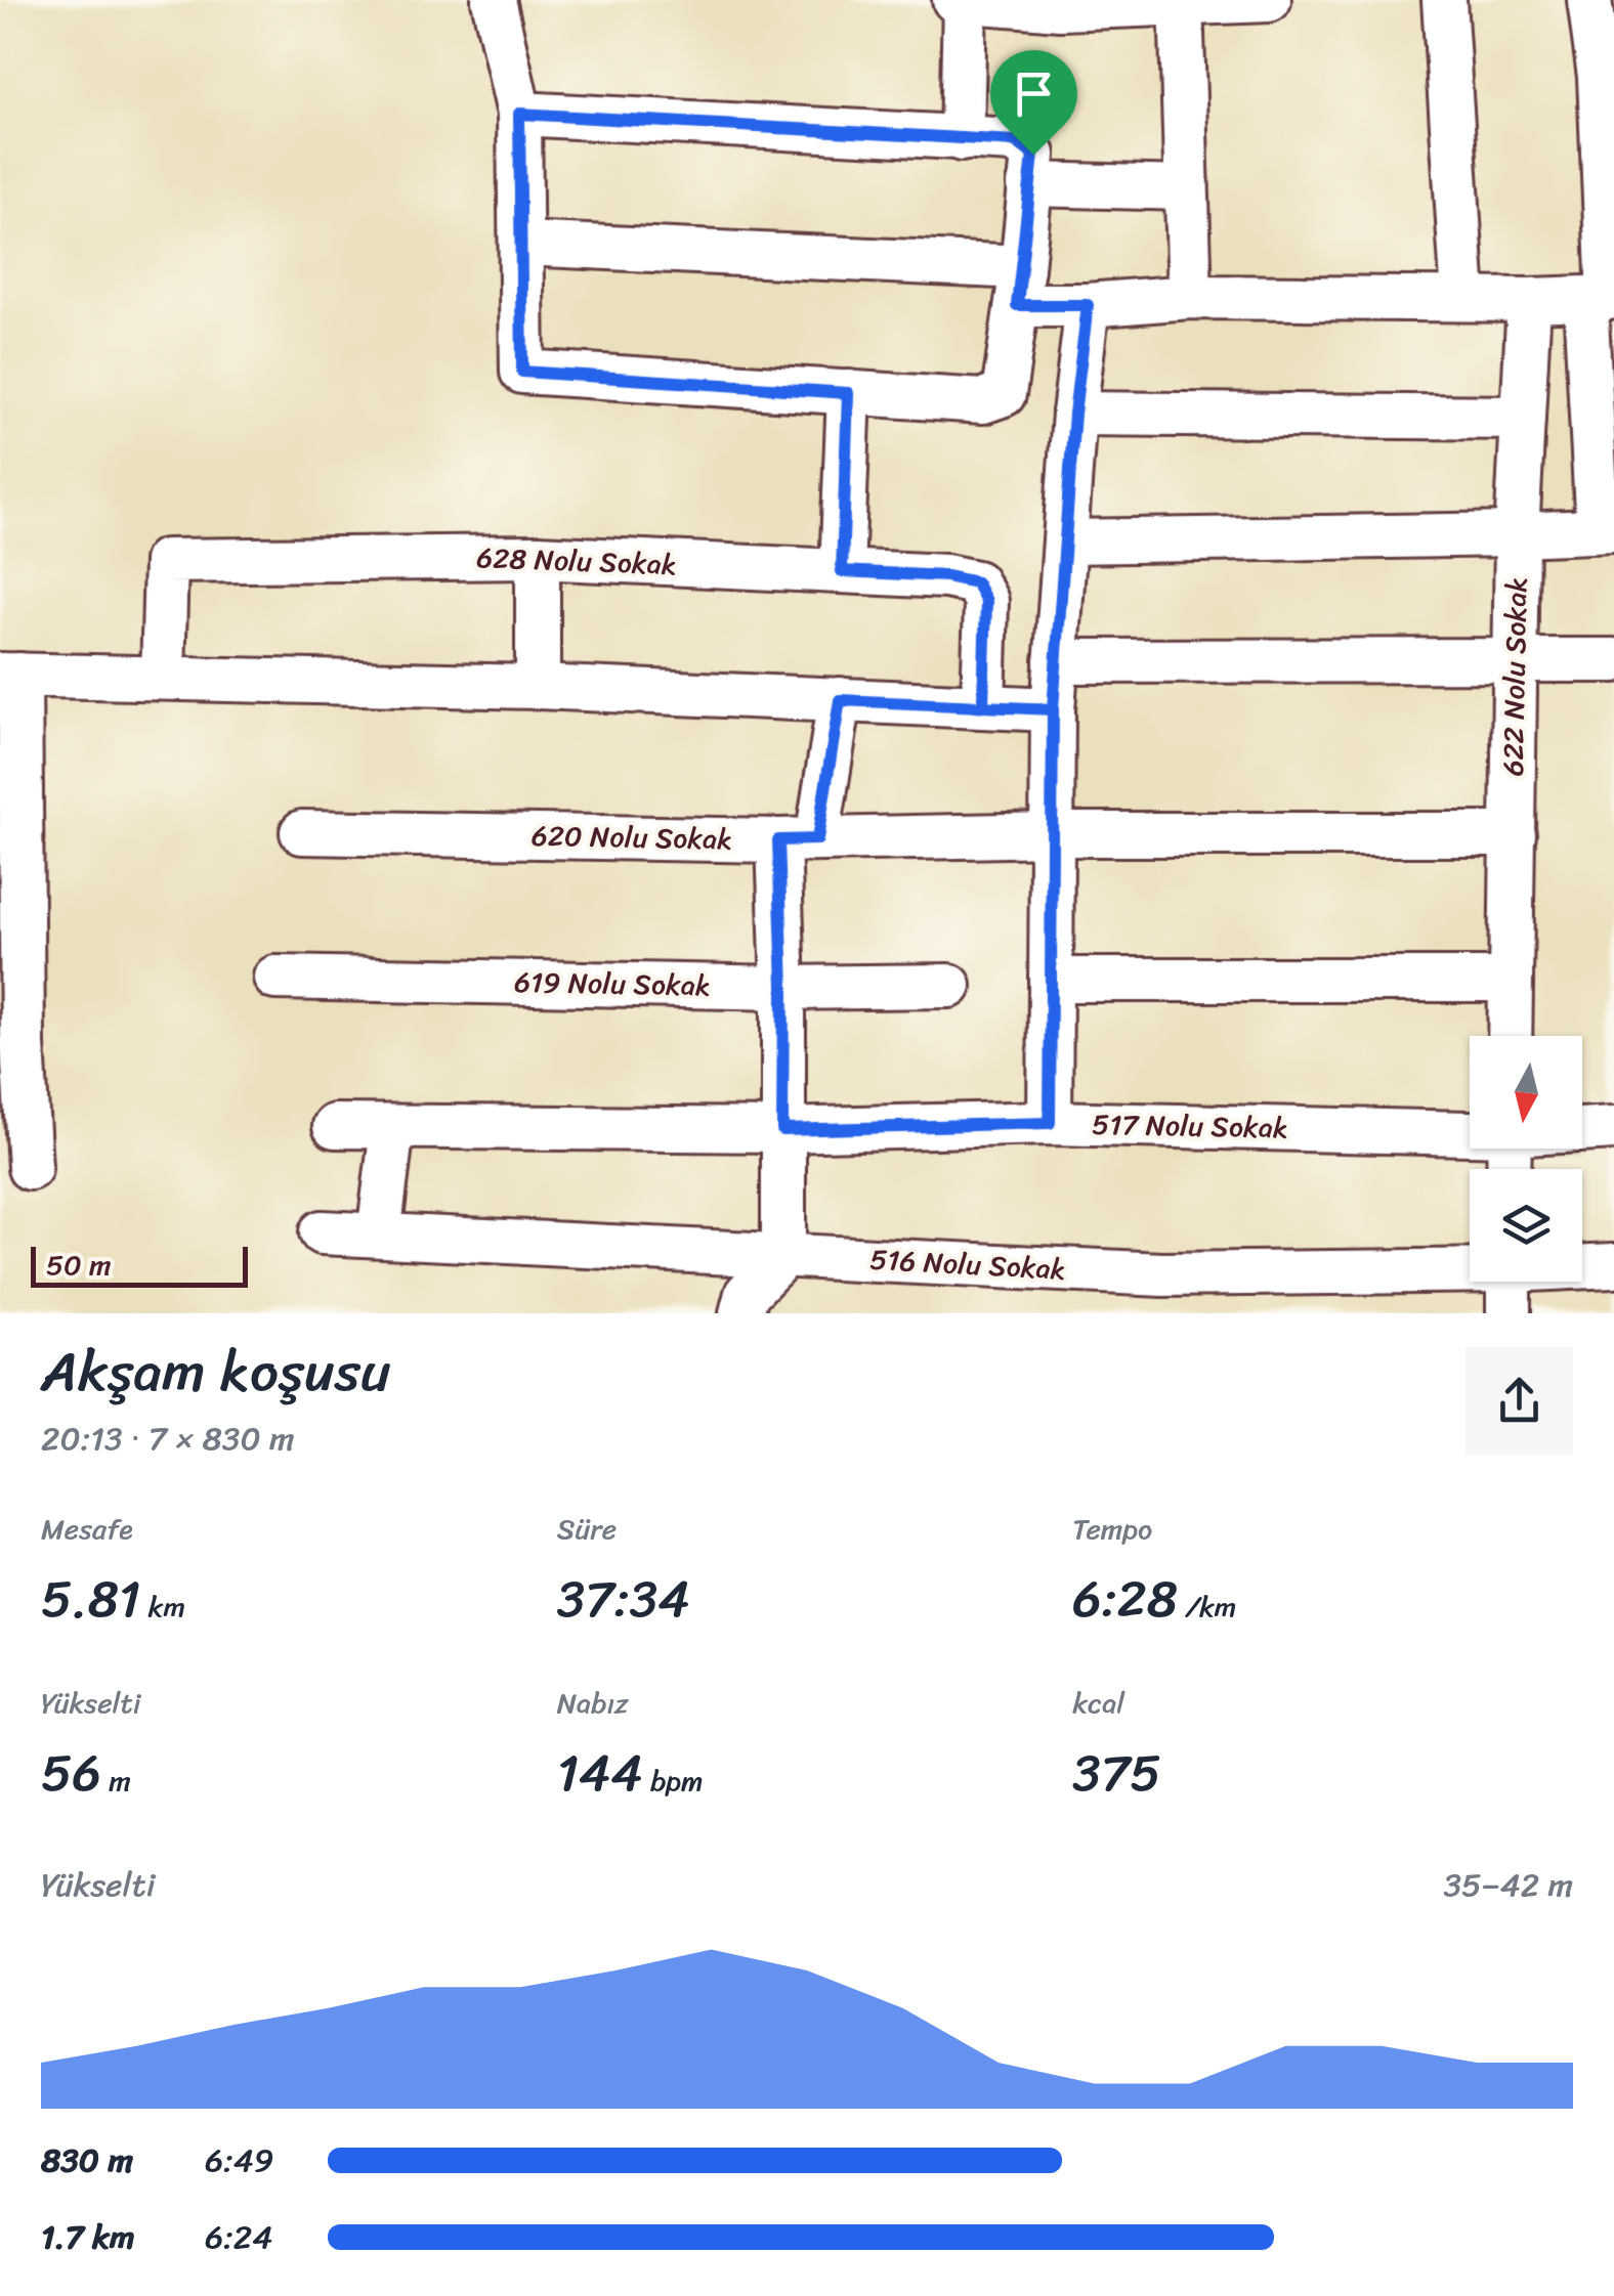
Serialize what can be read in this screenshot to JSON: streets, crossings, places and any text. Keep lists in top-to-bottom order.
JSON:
{
  "streets": {
    "street": [
      "628 Nolu Sokak",
      "622 Nolu Sokak",
      "620 Nolu Sokak",
      "619 Nolu Sokak",
      "517 Nolu Sokak",
      "516 Nolu Sokak"
    ]
  },
  "crossings": [
    ["622 Nolu Sokak", "620 Nolu Sokak"]
  ],
  "scale_bar": "50 m",
  "north": "bottom",
  "page": {
    "scale": "50 m",
    "heading": ["Akşam koşusu", "20:13 · 7 × 830 m"],
    "stats": [
      ["Mesafe", "5.81 km"],
      ["Süre", "37:34"],
      ["Tempo", "6:28 /km"],
      ["Yükselti", "56 m"],
      ["Nabız", "144 bpm"],
      ["kcal", "375"]
    ],
    "chart": ["Yükselti", "35–42 m"],
    "list": [
      {
        "name": "830 m",
        "note": "6:49"
      },
      {
        "name": "1.7 km",
        "note": "6:24"
      }
    ]
  }
}
